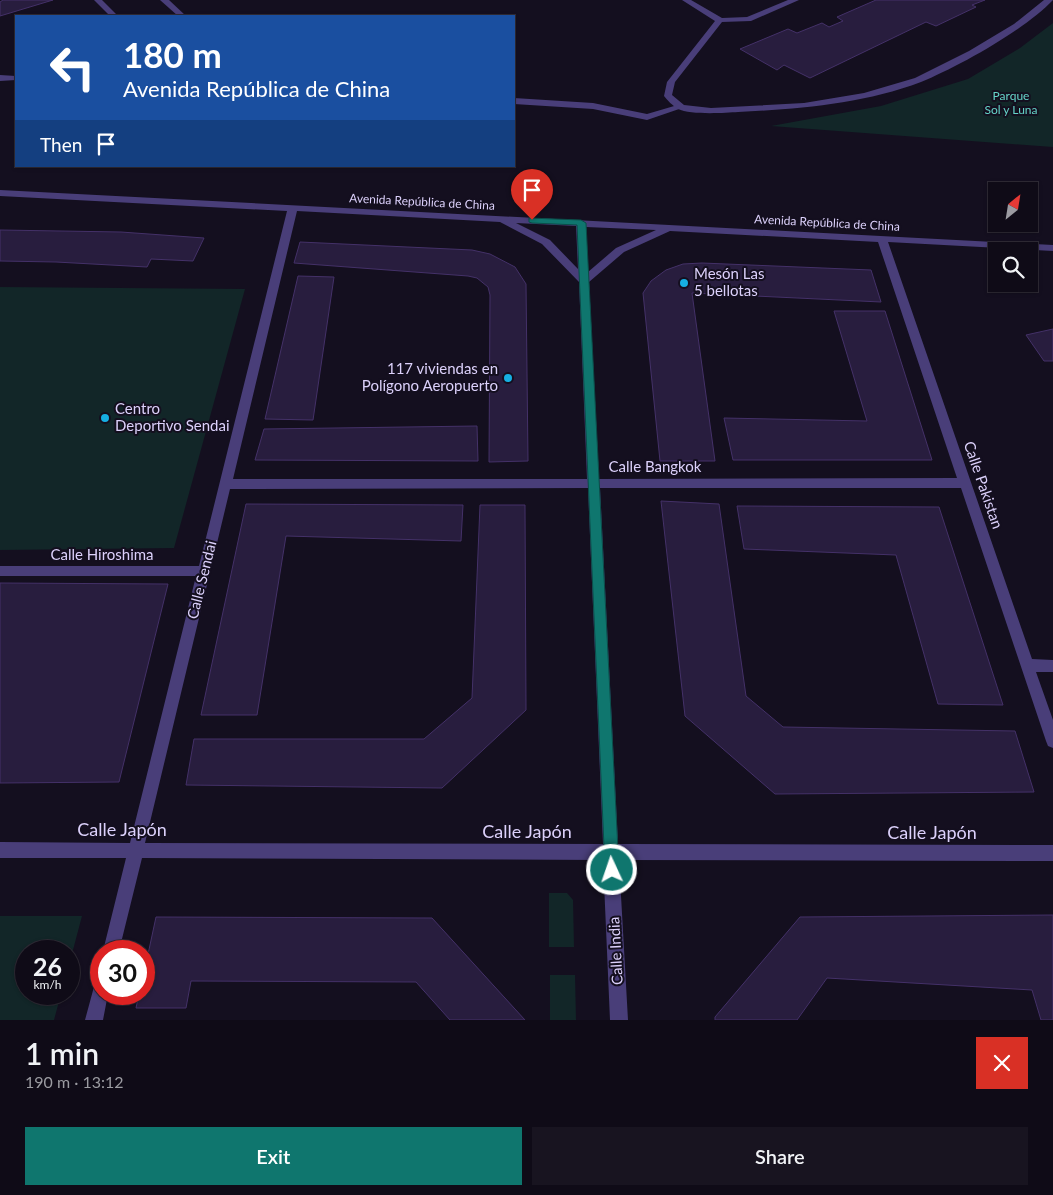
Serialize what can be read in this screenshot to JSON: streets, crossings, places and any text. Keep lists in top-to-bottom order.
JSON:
{
  "streets": {
    "street": [
      "Avenida República de China",
      "Calle Bangkok",
      "Calle Pakistan",
      "Calle Hiroshima",
      "Calle Sendai",
      "Calle Japón",
      "Calle India"
    ]
  },
  "crossings": [
    ["Avenida República de China", "Calle Pakistan"],
    ["Avenida República de China", "Calle Sendai"],
    ["Avenida República de China", "Calle India"],
    ["Calle Bangkok", "Calle Pakistan"],
    ["Calle Bangkok", "Calle Sendai"],
    ["Calle Bangkok", "Calle India"],
    ["Calle Hiroshima", "Calle Sendai"],
    ["Calle Sendai", "Calle Japón"],
    ["Calle Japón", "Calle India"]
  ],
  "parks": ["Parque Sol y Luna"],
  "places": ["Mesón Las 5 bellotas", "117 viviendas en Polígono Aeropuerto", "Centro Deportivo Sendai"],
  "north": "top right",
  "page": {
    "turn": ["180 m", "Avenida República de China"],
    "then": "Then",
    "speed": "26 km/h",
    "limit": "30",
    "heading": ["1 min", "190 m · 13:12"],
    "buttons": ["Exit", "Share"]
  }
}
